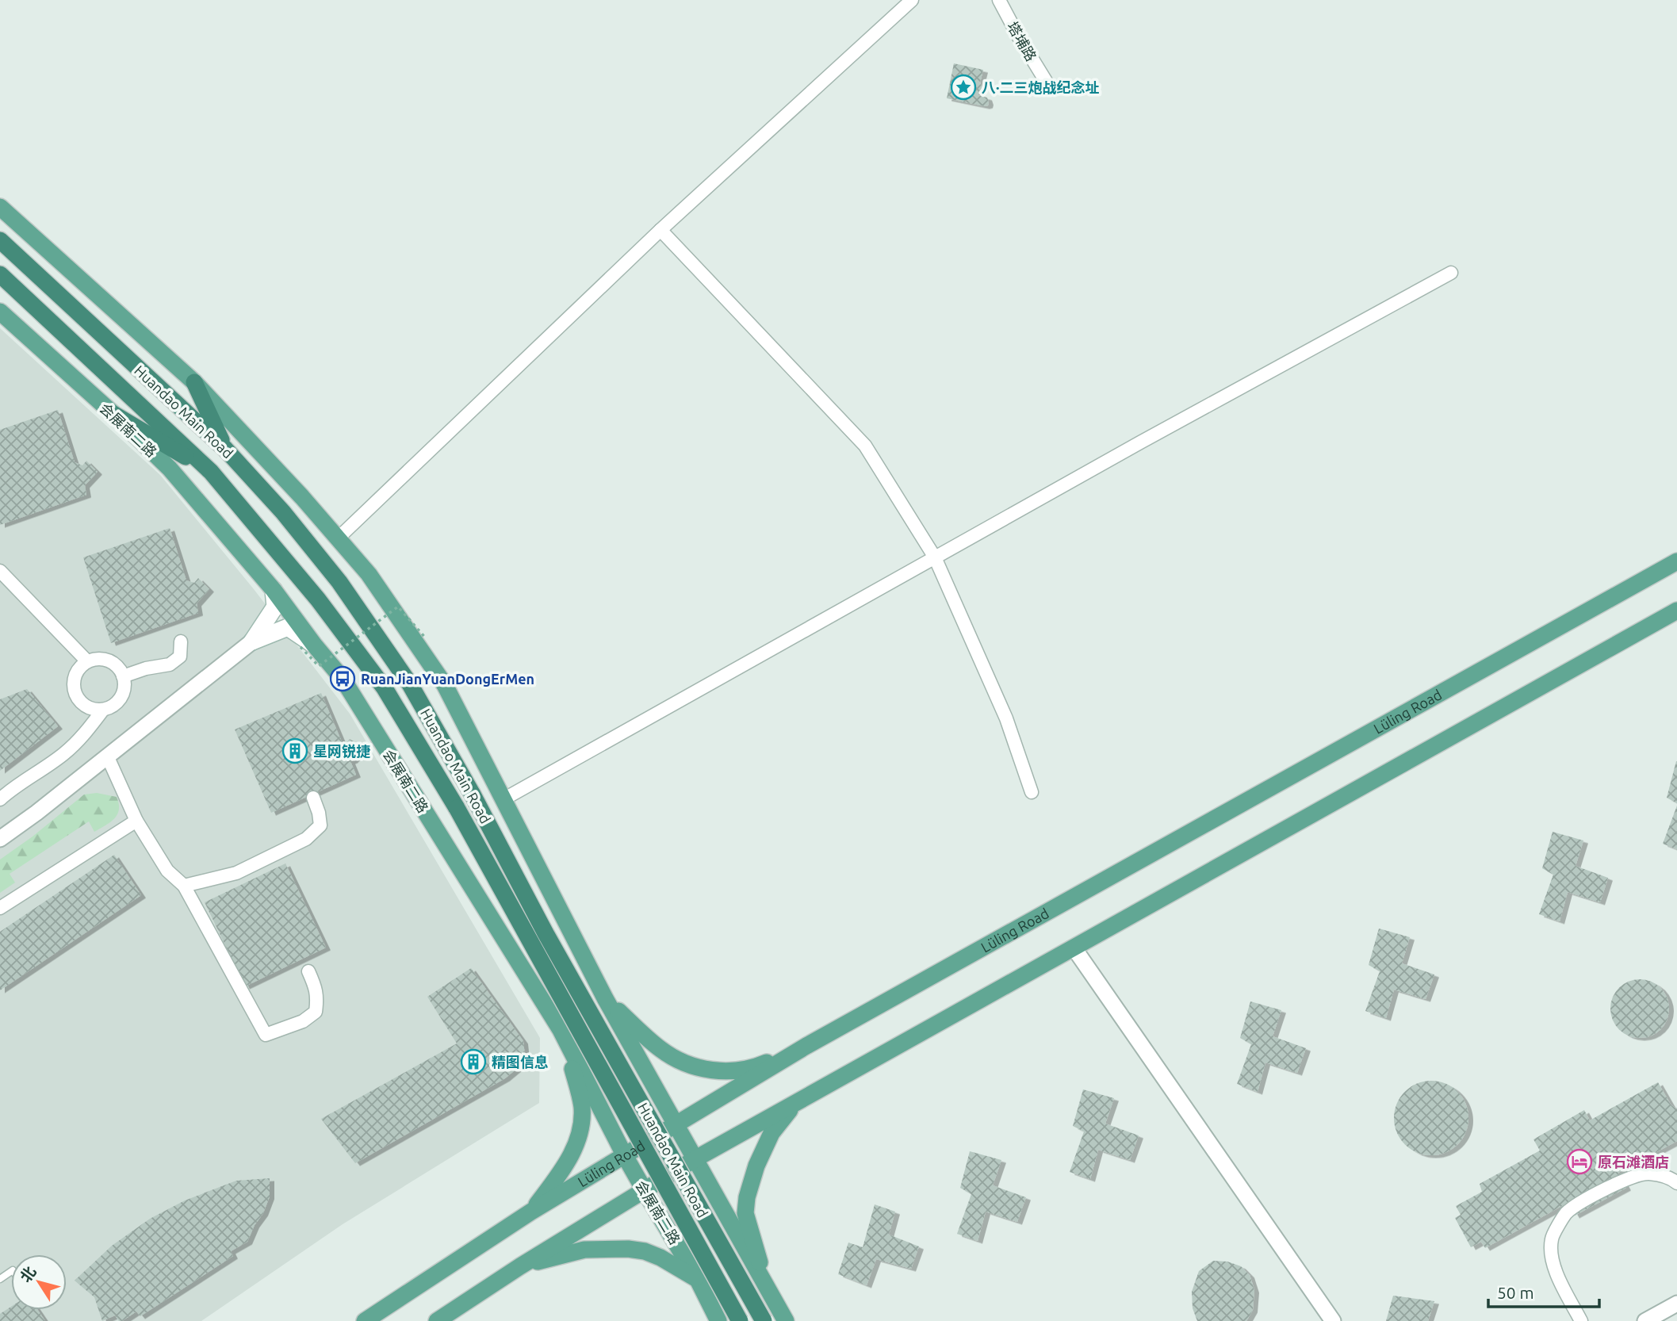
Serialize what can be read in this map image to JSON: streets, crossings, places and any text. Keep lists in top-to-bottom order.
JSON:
{
  "streets": {
    "highway": ["Huandao Main Road"],
    "main road": ["会展南二路", "Lüling Road"],
    "street": ["塔埔路"]
  },
  "crossings": [
    ["会展南二路", "Lüling Road"]
  ],
  "places": {
    "place": ["八·二三炮战纪念址"],
    "bus stop": ["RuanJianYuanDongErMen"],
    "building": ["星网锐捷", "精图信息"],
    "hotel": ["原石滩酒店"]
  },
  "scale_bar": "50 m",
  "north": "top left"
}
